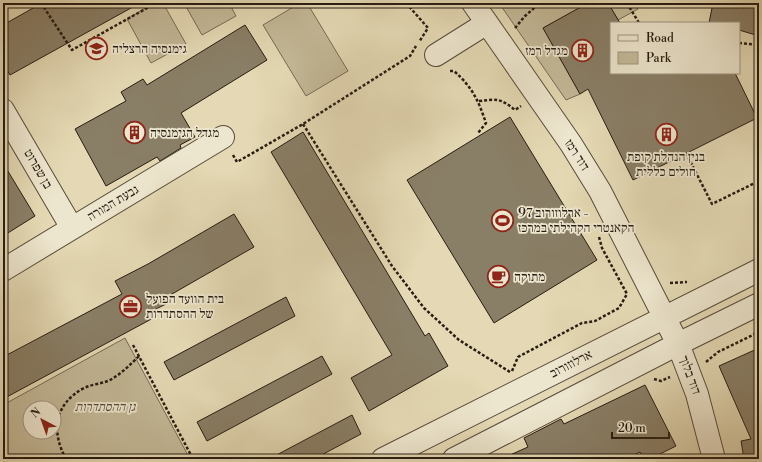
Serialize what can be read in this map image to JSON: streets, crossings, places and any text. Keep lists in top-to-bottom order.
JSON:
{
  "streets": {
    "street": [
      "דוד רמז",
      "בן שפרוט",
      "גבעת המורה",
      "ארלוזורוב",
      "דוד בלוך"
    ]
  },
  "crossings": [
    ["דוד רמז", "ארלוזורוב"],
    ["דוד רמז", "דוד בלוך"],
    ["בן שפרוט", "גבעת המורה"],
    ["ארלוזורוב", "דוד בלוך"]
  ],
  "parks": ["גן ההסתדרות"],
  "places": {
    "school or university": ["גימנסיה הרצליה"],
    "building": ["מגדל רמז", "מגדל הגימנסיה", "בנין הנהלת קופת חולים כללית"],
    "sports": ["ארלוזורוב 97 - הקאנטרי הקהילתי במרכז"],
    "cafe": ["מתוקה"],
    "office": ["בית הוועד הפועל של ההסתדרות"]
  },
  "legend": ["Road", "Park"],
  "scale_bar": "20 m",
  "north": "top left"
}
